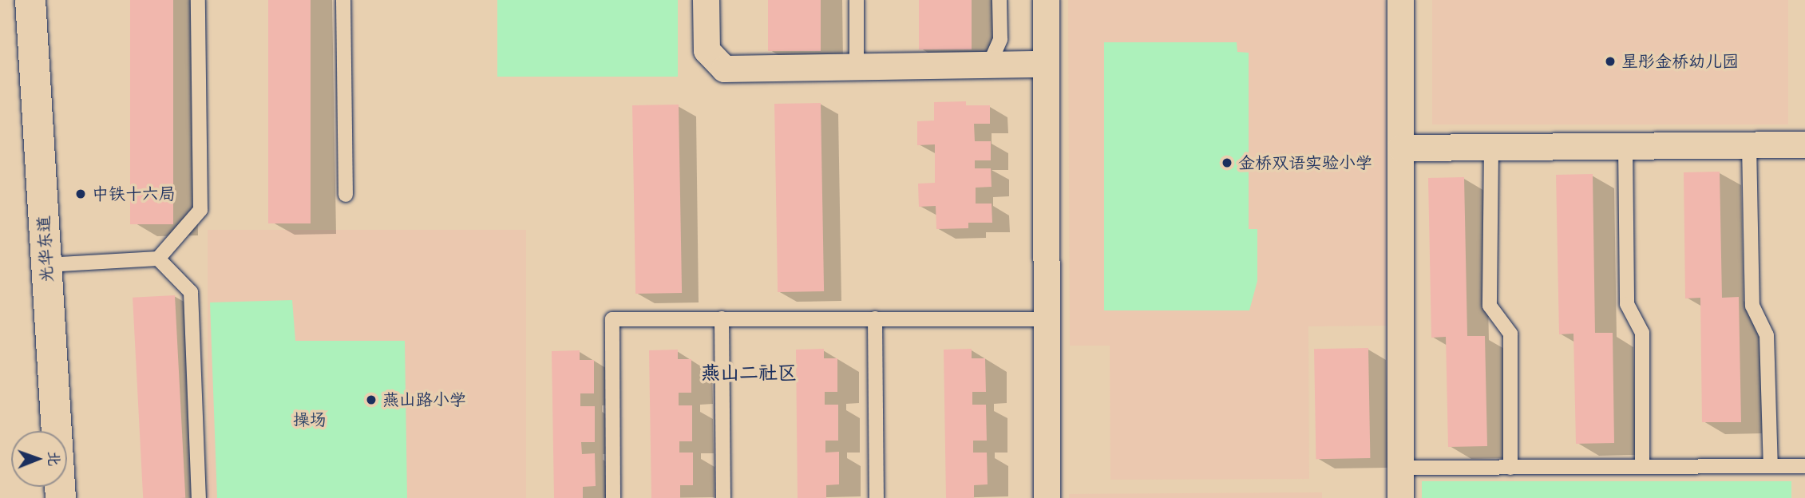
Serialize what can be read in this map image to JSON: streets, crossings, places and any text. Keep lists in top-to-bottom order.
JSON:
{
  "streets": {
    "main road": ["光华东道"]
  },
  "districts": ["燕山二社区"],
  "parks": ["操场"],
  "places": [
    "星彤金桥幼儿园",
    "金桥双语实验小学",
    "中铁十六局",
    "燕山路小学"
  ],
  "north": "right"
}
